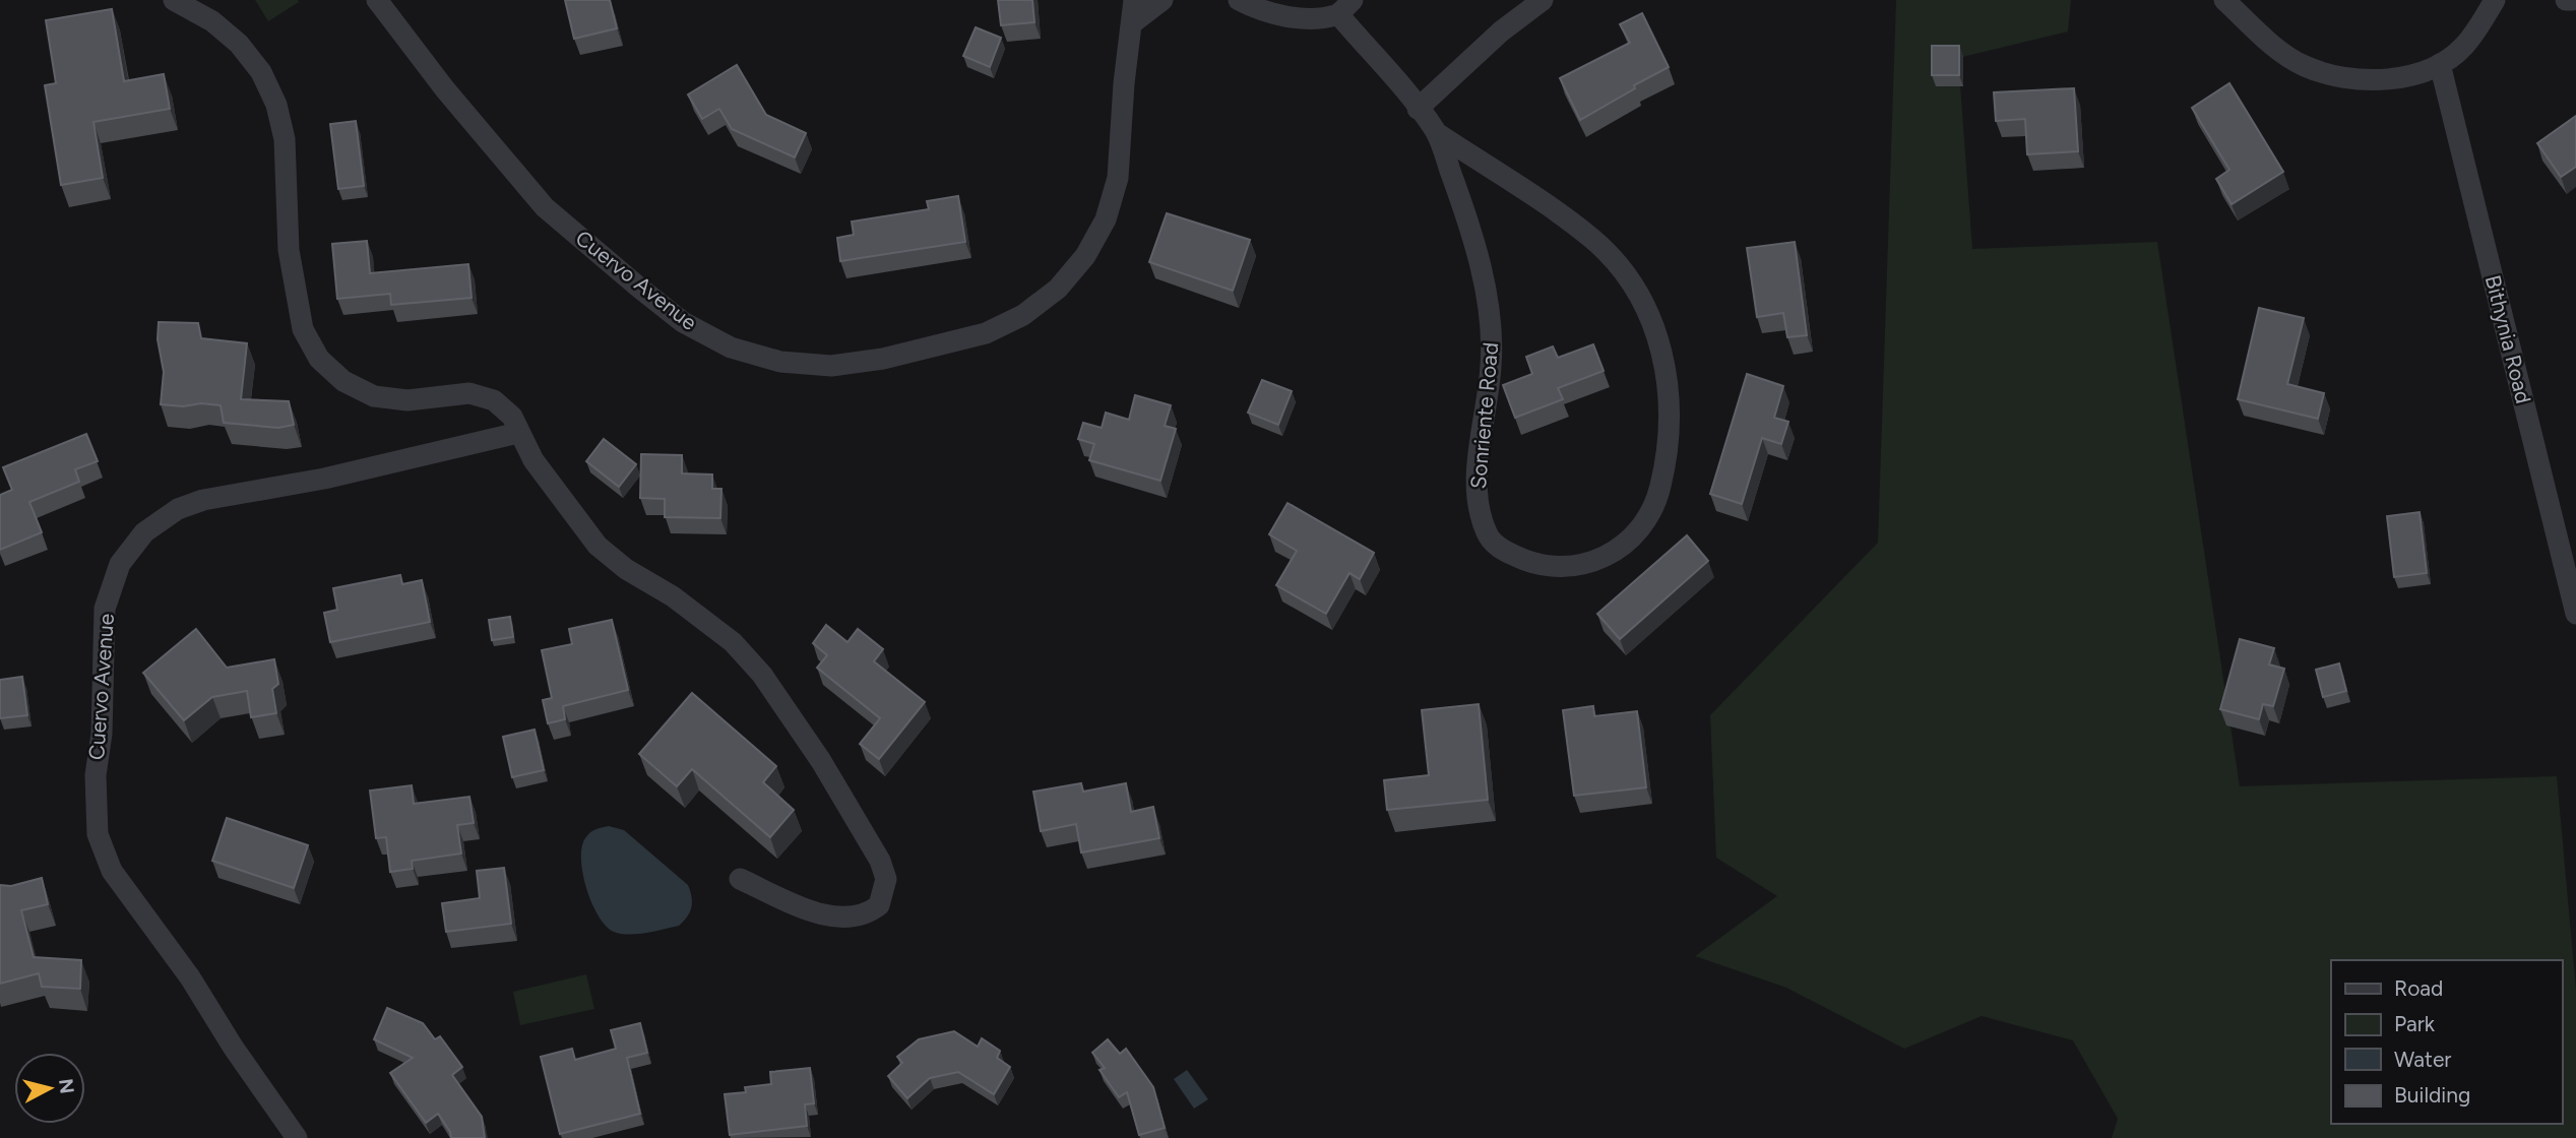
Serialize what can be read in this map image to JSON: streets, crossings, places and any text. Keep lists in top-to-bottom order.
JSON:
{
  "streets": {
    "street": ["Cuervo Avenue", "Bithynia Road", "Sonriente Road"]
  },
  "legend": [
    "Road",
    "Park",
    "Water",
    "Building"
  ],
  "north": "right"
}
